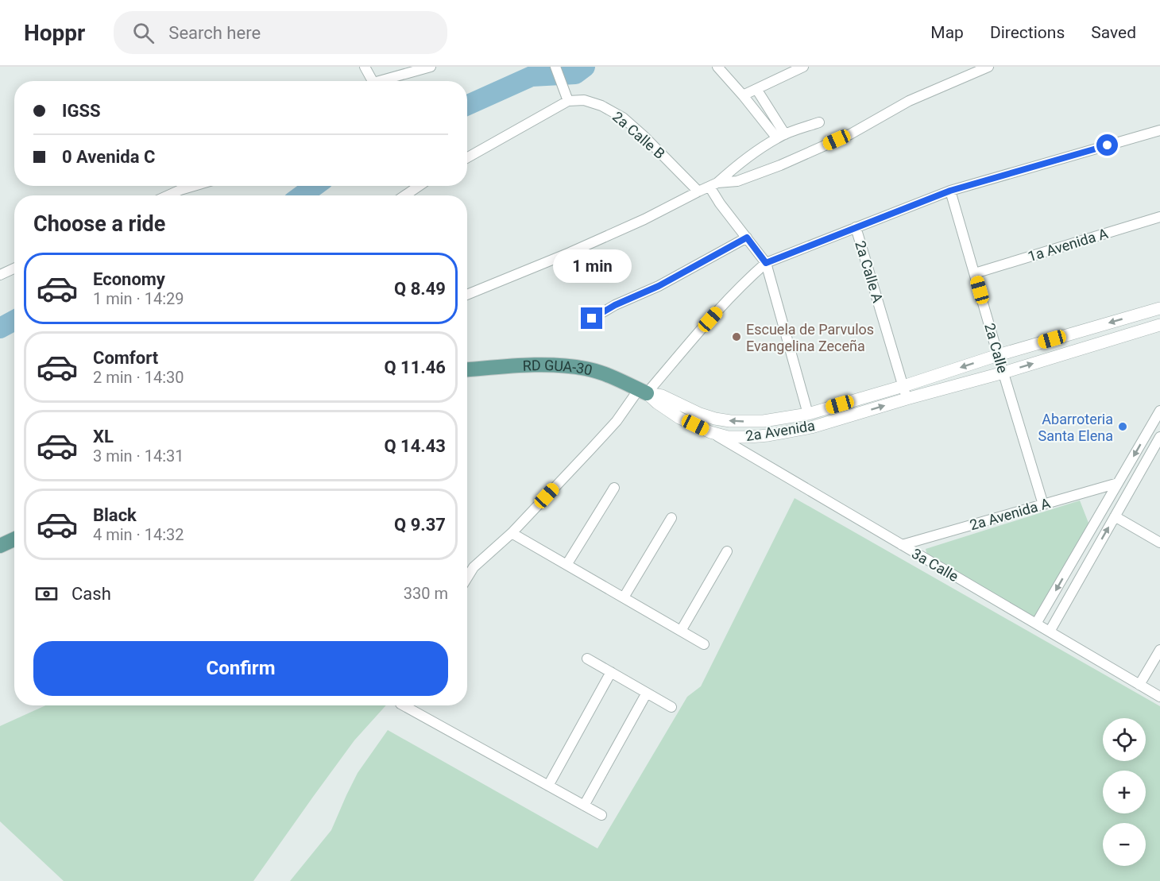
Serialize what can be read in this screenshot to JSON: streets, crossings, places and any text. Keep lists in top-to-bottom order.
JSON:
{
  "streets": {
    "main road": ["RD GUA-30"],
    "street": [
      "2a Calle B",
      "1a Avenida A",
      "2a Calle A",
      "2a Calle",
      "2a Avenida",
      "2a Avenida A",
      "3a Calle"
    ]
  },
  "crossings": [
    ["1a Avenida A", "2a Calle"],
    ["2a Calle A", "2a Avenida"],
    ["2a Calle", "2a Avenida"],
    ["2a Calle", "2a Avenida A"],
    ["RD GUA-30", "2a Avenida"],
    ["2a Avenida", "3a Calle"],
    ["2a Avenida A", "3a Calle"]
  ],
  "places": ["Escuela de Parvulos Evangelina Zeceña", "Abarroteria Santa Elena"],
  "page": {
    "header": "Hoppr",
    "search": "Search here",
    "nav": ["Map", "Directions", "Saved"],
    "banner": ["IGSS", "0 Avenida C"],
    "heading": "Choose a ride",
    "bubble": "1 min",
    "list": [
      {
        "name": "Economy",
        "note": "1 min · 14:29",
        "value": "Q 8.49"
      },
      {
        "name": "Comfort",
        "note": "2 min · 14:30",
        "value": "Q 11.46"
      },
      {
        "name": "XL",
        "note": "3 min · 14:31",
        "value": "Q 14.43"
      },
      {
        "name": "Black",
        "note": "4 min · 14:32",
        "value": "Q 9.37"
      }
    ],
    "pay": ["Cash", "330 m"],
    "buttons": "Confirm",
    "map_buttons": ["+", "−"]
  }
}
